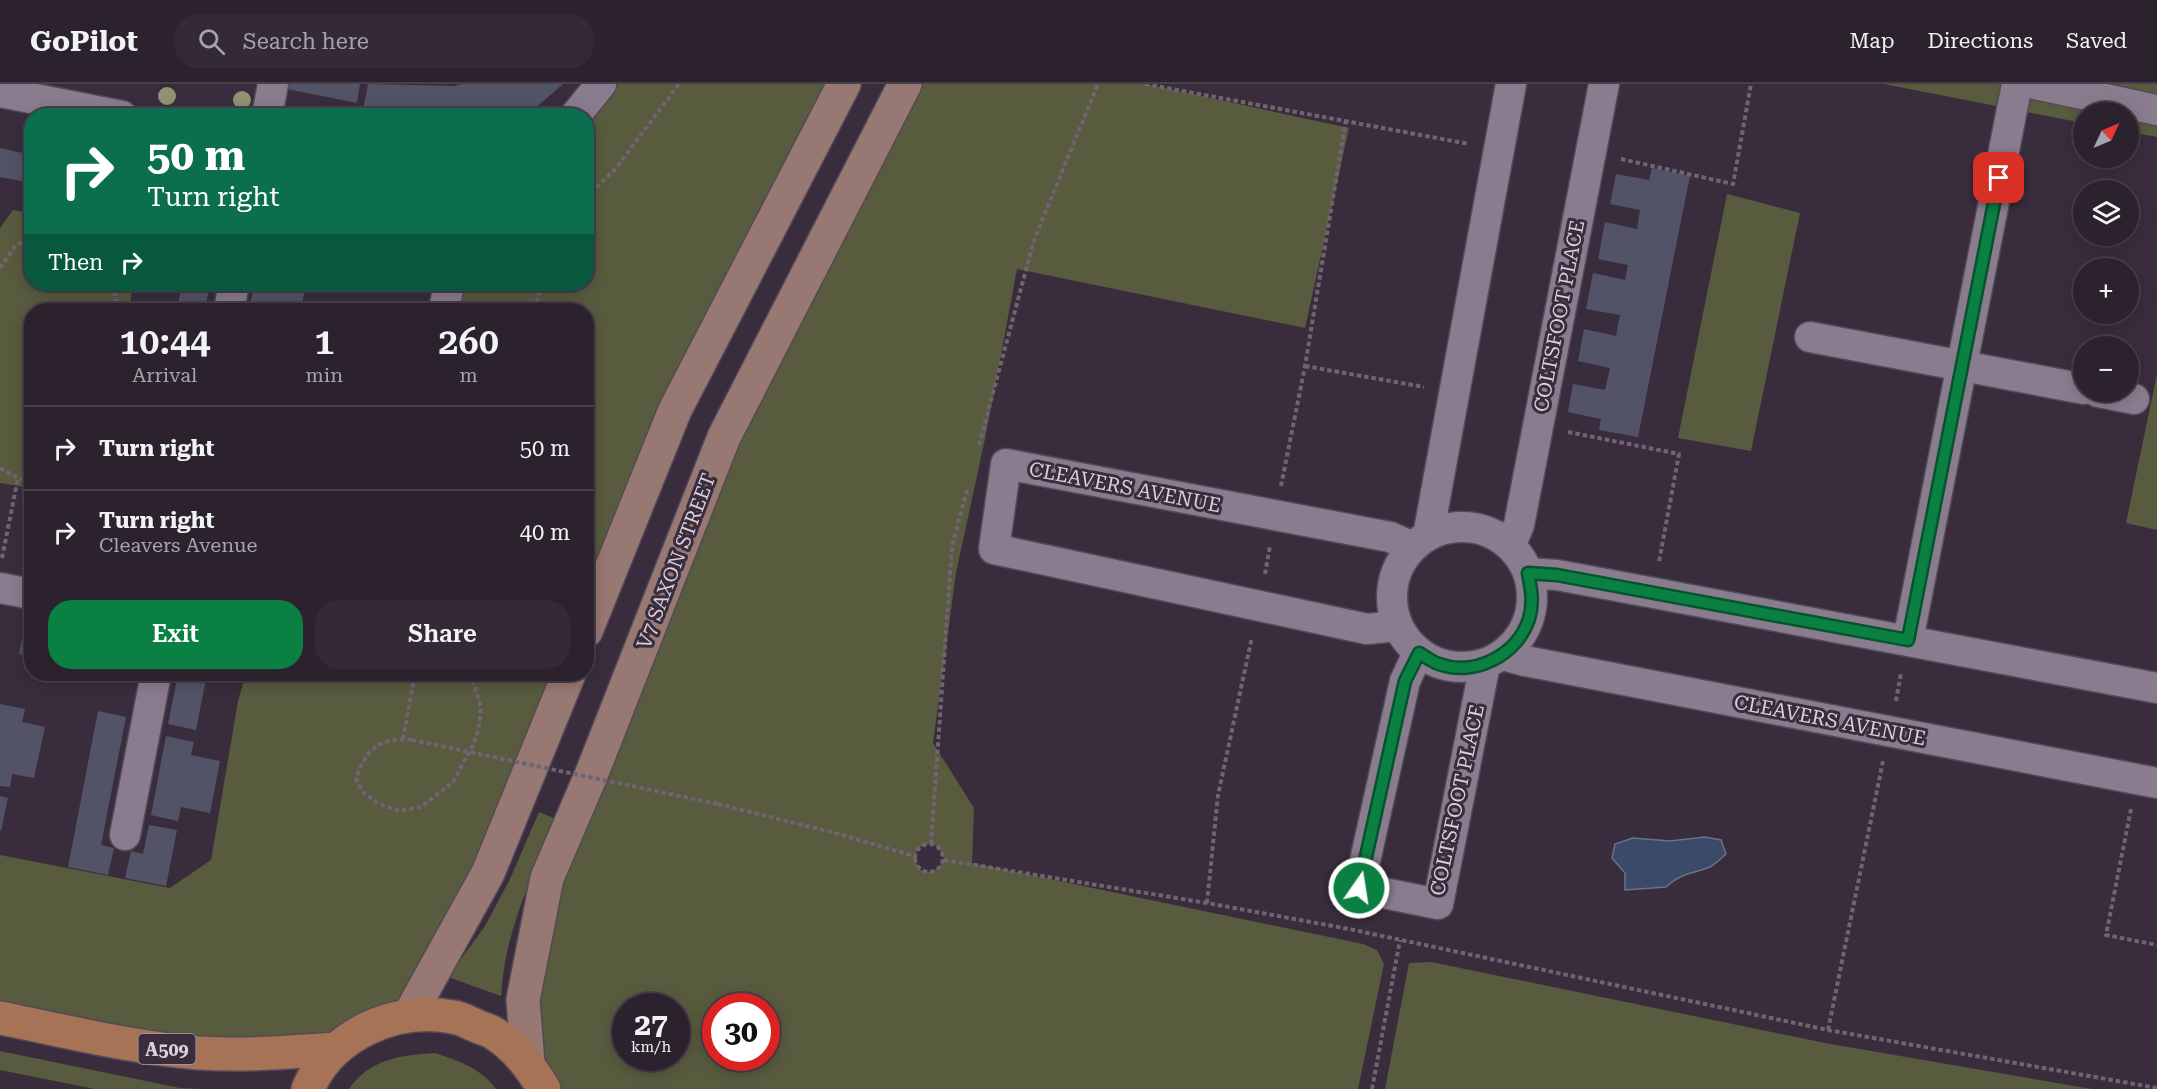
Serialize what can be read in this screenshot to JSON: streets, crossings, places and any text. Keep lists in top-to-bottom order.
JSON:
{
  "streets": {
    "main road": ["A509"],
    "street": ["COLTSFOOT PLACE", "CLEAVERS AVENUE", "V7 SAXON STREET"]
  },
  "crossings": [
    ["COLTSFOOT PLACE", "CLEAVERS AVENUE"],
    ["V7 SAXON STREET", "A509"]
  ],
  "north": "top right",
  "page": {
    "header": "GoPilot",
    "search": "Search here",
    "nav": ["Map", "Directions", "Saved"],
    "map_buttons": ["+", "−"],
    "turn": ["50 m", "Turn right"],
    "then": "Then",
    "eta": [
      "10:44",
      "Arrival",
      "1",
      "min",
      "260",
      "m"
    ],
    "list": [
      {
        "name": "Turn right",
        "value": "50 m"
      },
      {
        "name": "Turn right",
        "note": "Cleavers Avenue",
        "value": "40 m"
      }
    ],
    "buttons": ["Exit", "Share"],
    "speed": "27 km/h",
    "limit": "30"
  }
}
